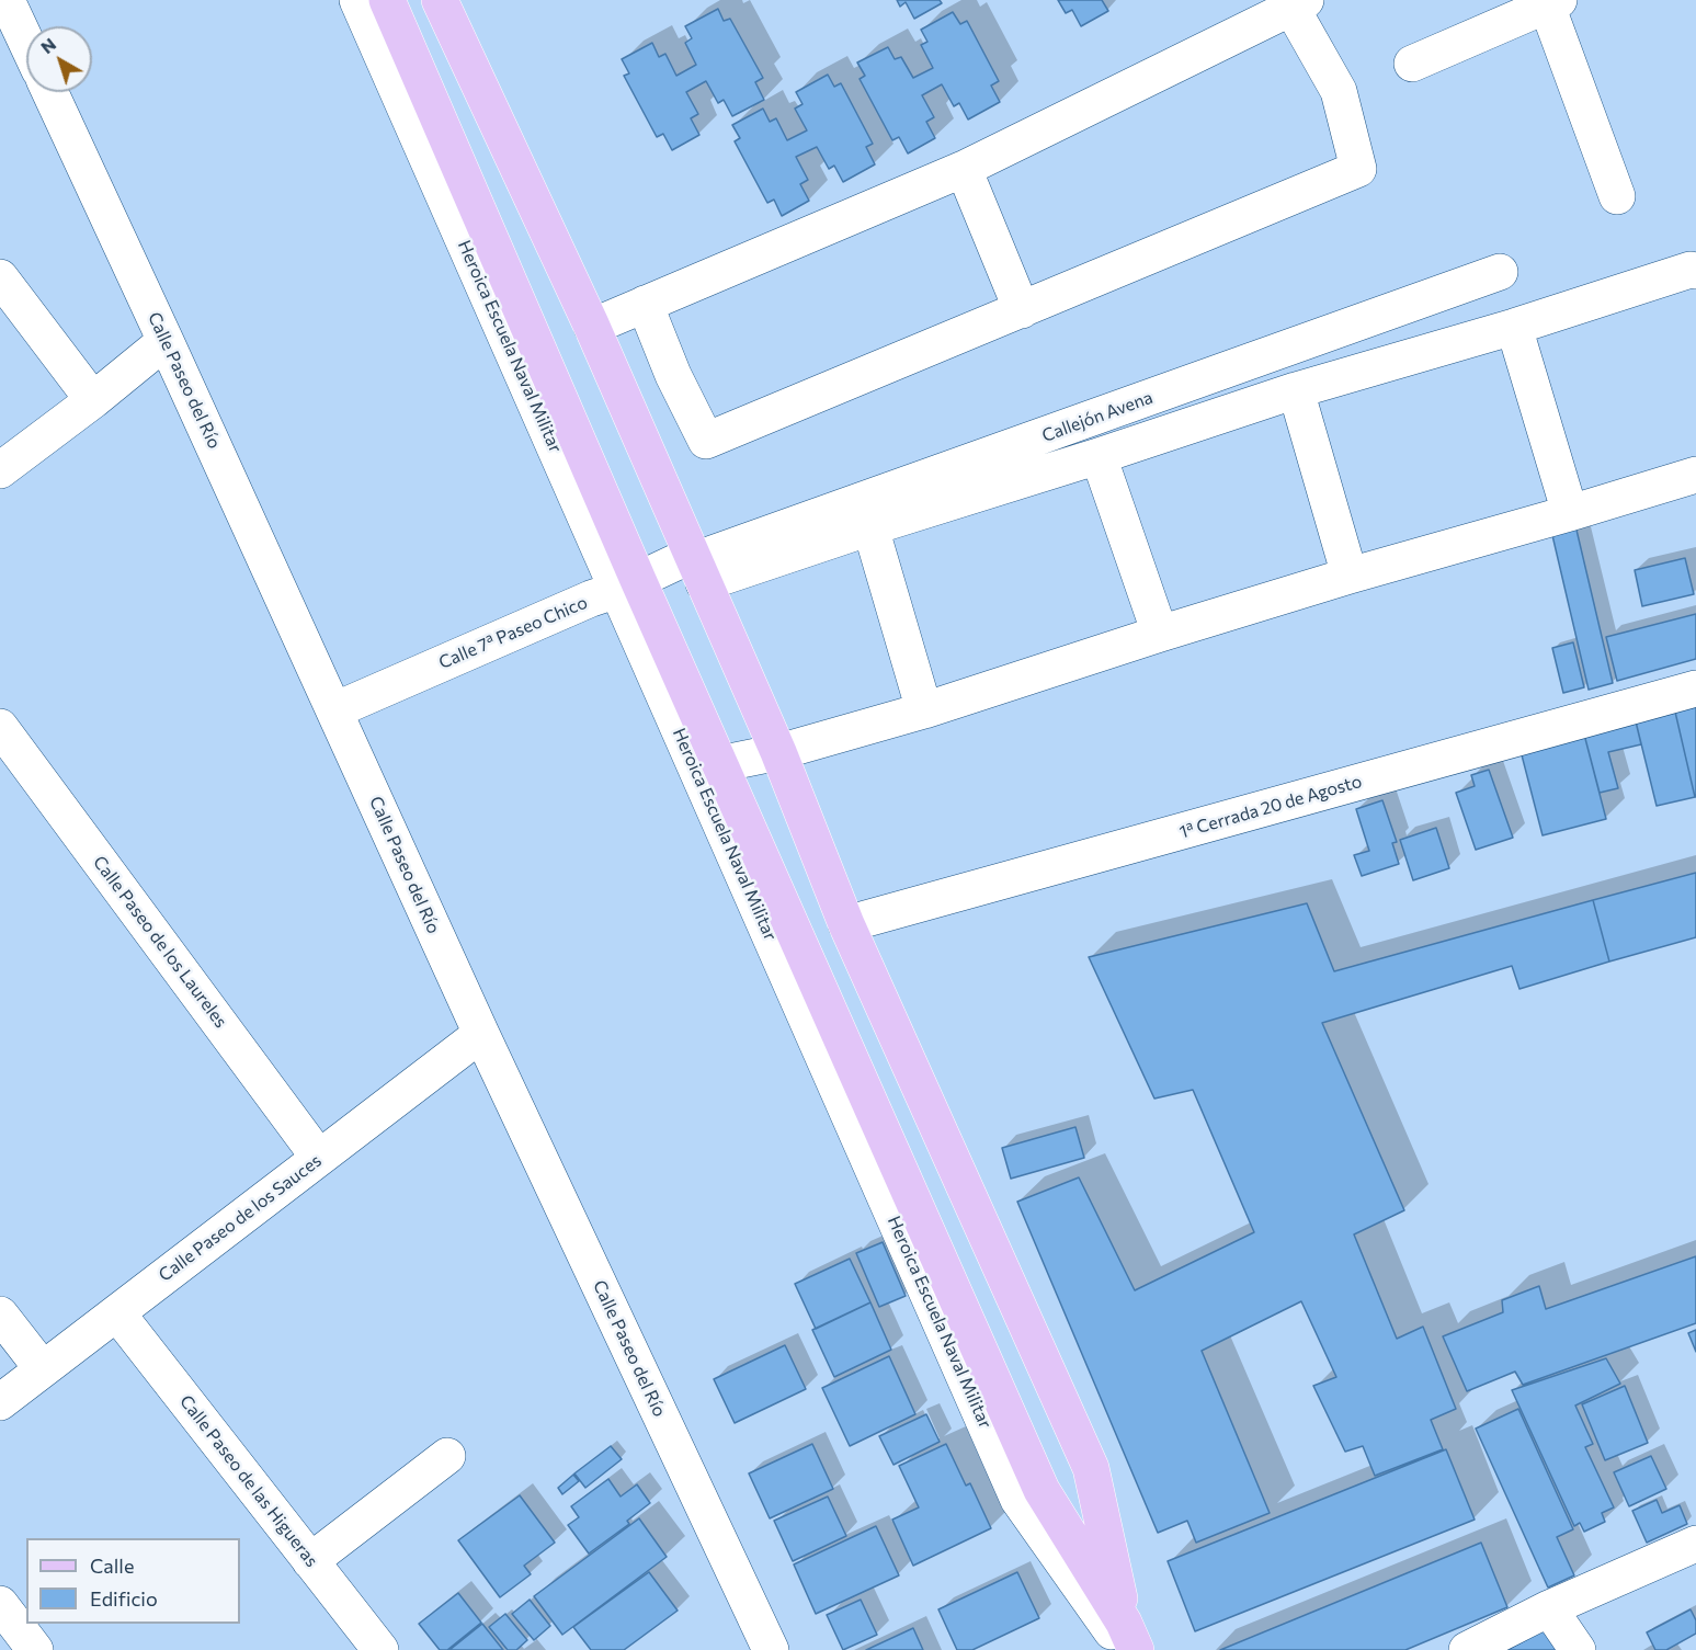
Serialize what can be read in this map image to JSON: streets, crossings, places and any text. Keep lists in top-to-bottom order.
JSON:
{
  "streets": {
    "main road": ["Heroica Escuela Naval Militar"],
    "street": [
      "Calle Paseo del Río",
      "Callejón Avena",
      "Calle 7ª Paseo Chico",
      "1ª Cerrada 20 de Agosto",
      "Calle Paseo de los Laureles",
      "Calle Paseo de los Sauces",
      "Calle Paseo de las Higueras"
    ]
  },
  "crossings": [
    ["Heroica Escuela Naval Militar", "Calle 7ª Paseo Chico"],
    ["Calle Paseo del Río", "Calle 7ª Paseo Chico"],
    ["Calle Paseo del Río", "Calle Paseo de los Sauces"],
    ["Callejón Avena", "Calle 7ª Paseo Chico"],
    ["Calle Paseo de los Laureles", "Calle Paseo de los Sauces"],
    ["Calle Paseo de los Sauces", "Calle Paseo de las Higueras"]
  ],
  "legend": ["Calle", "Edificio"],
  "north": "top left"
}
